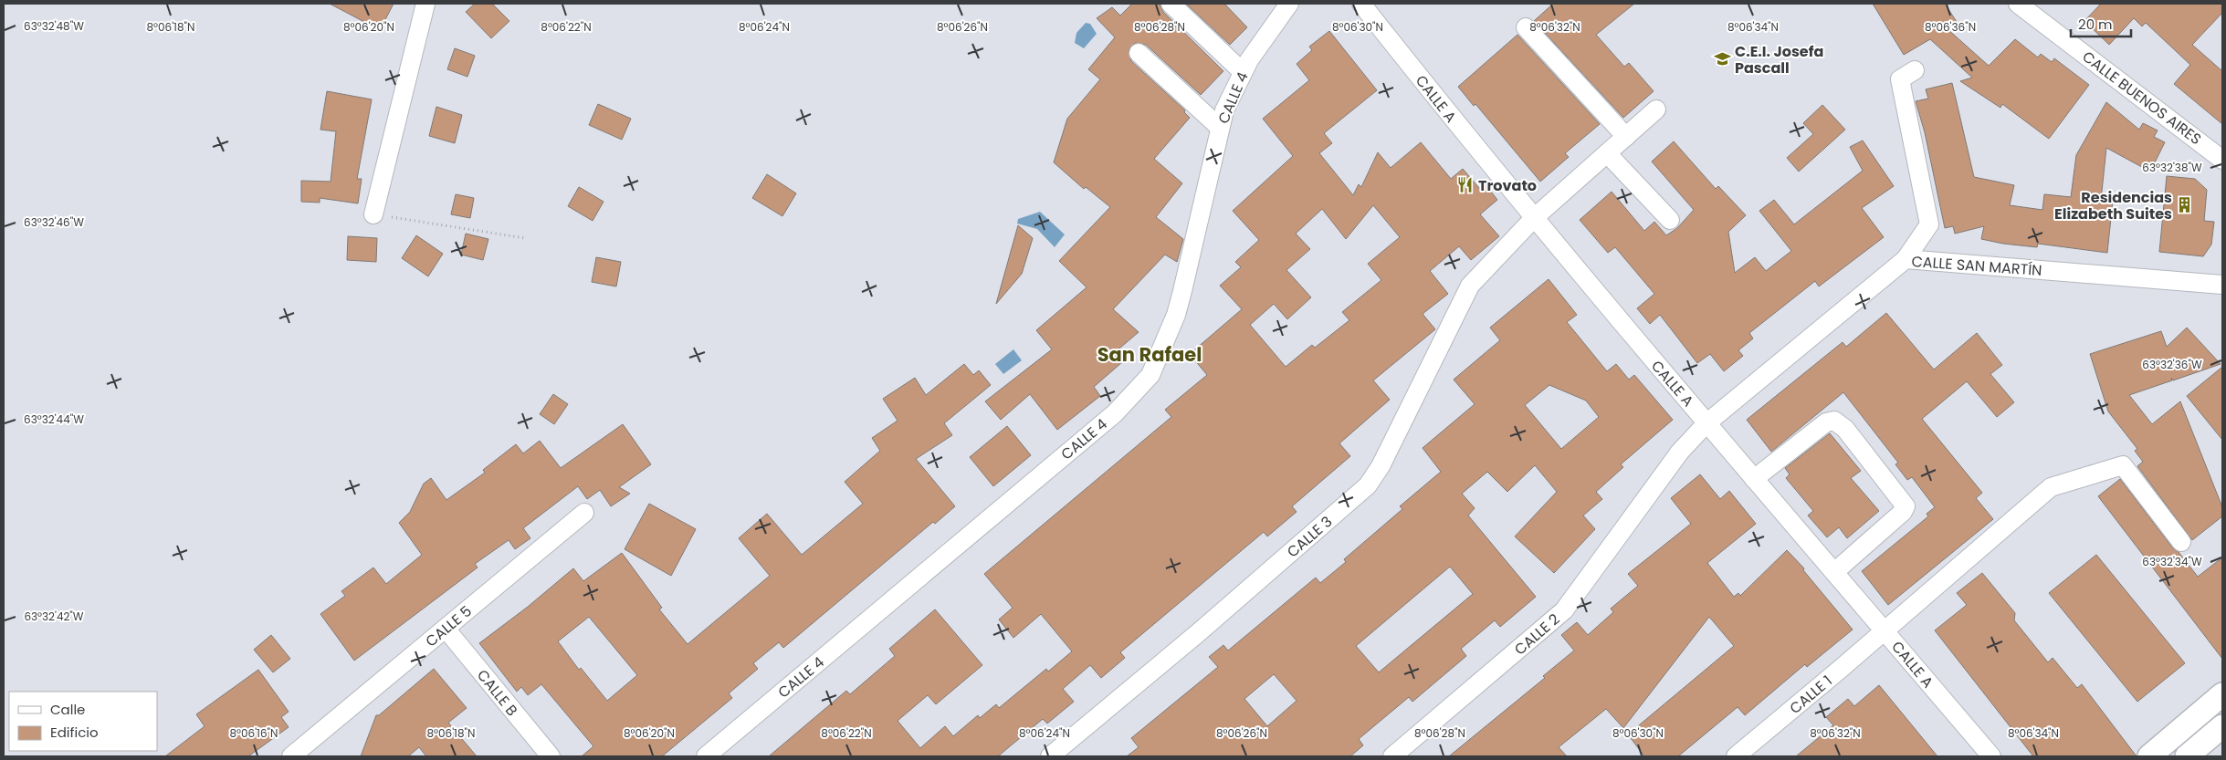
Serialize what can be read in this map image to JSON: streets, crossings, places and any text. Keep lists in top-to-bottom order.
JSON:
{
  "streets": {
    "street": [
      "CALLE 4",
      "CALLE BUENOS AIRES",
      "CALLE A",
      "CALLE SAN MARTÍN",
      "CALLE 3",
      "CALLE 5",
      "CALLE 2",
      "CALLE B",
      "CALLE 1"
    ]
  },
  "crossings": [
    ["CALLE A", "CALLE SAN MARTÍN"],
    ["CALLE A", "CALLE 3"],
    ["CALLE A", "CALLE 2"],
    ["CALLE A", "CALLE 1"],
    ["CALLE SAN MARTÍN", "CALLE 2"],
    ["CALLE 5", "CALLE B"]
  ],
  "districts": ["San Rafael"],
  "places": {
    "school or university": ["C.E.I. Josefa Pascall"],
    "restaurant": ["Trovato"],
    "building": ["Residencias Elizabeth Suites"]
  },
  "legend": ["Calle", "Edificio"],
  "scale_bar": "20 m",
  "coordinates": [
    "63°32'48\"W",
    "8°06'18\"N",
    "8°06'20\"N",
    "8°06'22\"N",
    "8°06'34\"N",
    "8°06'24\"N",
    "8°06'26\"N",
    "8°06'28\"N",
    "8°06'30\"N",
    "8°06'32\"N",
    "8°06'36\"N",
    "63°32'38\"W",
    "63°32'46\"W",
    "63°32'36\"W",
    "63°32'44\"W",
    "63°32'34\"W",
    "63°32'42\"W",
    "8°06'16\"N"
  ]
}
